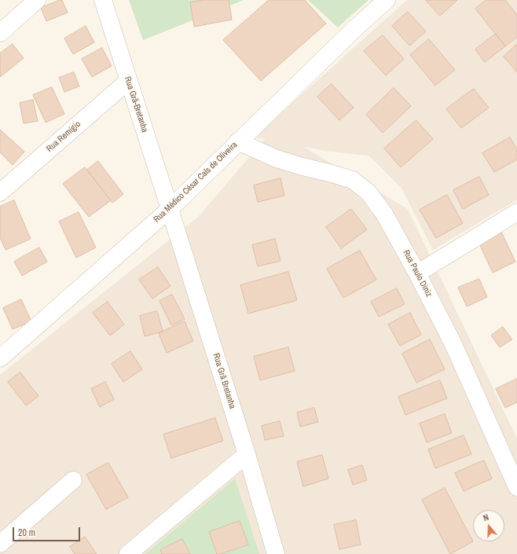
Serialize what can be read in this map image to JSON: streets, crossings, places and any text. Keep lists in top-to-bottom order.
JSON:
{
  "streets": {
    "street": [
      "Rua Grã-Bretanha",
      "Rua Remígio",
      "Rua Médico César Cals de Oliveira",
      "Rua Paulo Diniz",
      "Rua Grã Bretanha"
    ]
  },
  "crossings": [
    ["Rua Grã-Bretanha", "Rua Remígio"],
    ["Rua Grã-Bretanha", "Rua Médico César Cals de Oliveira"],
    ["Rua Grã-Bretanha", "Rua Grã Bretanha"],
    ["Rua Médico César Cals de Oliveira", "Rua Paulo Diniz"],
    ["Rua Médico César Cals de Oliveira", "Rua Grã Bretanha"]
  ],
  "scale_bar": "20 m",
  "north": "top"
}
